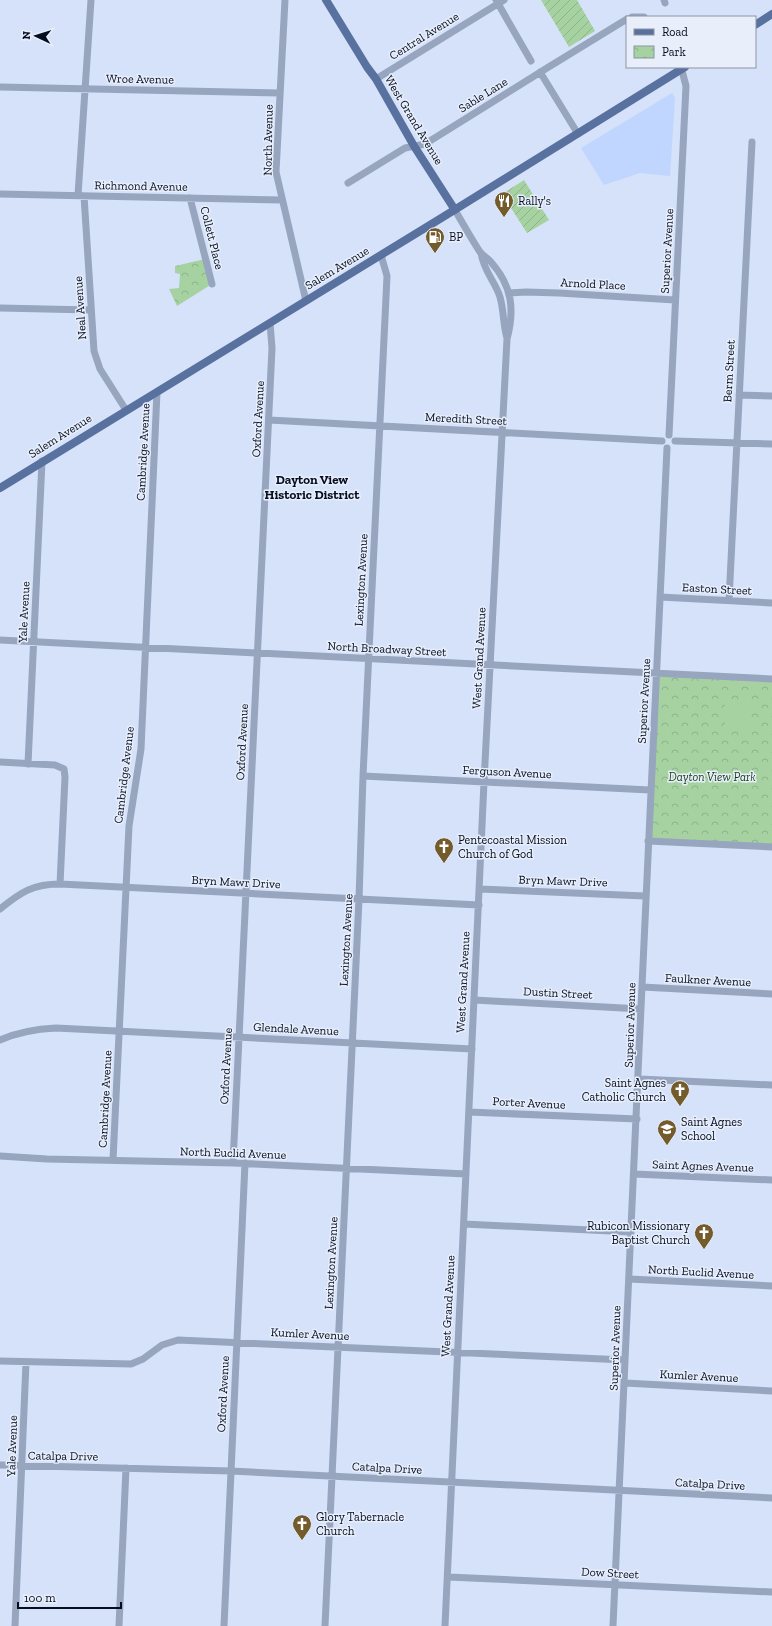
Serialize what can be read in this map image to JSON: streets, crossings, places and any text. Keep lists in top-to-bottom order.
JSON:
{
  "streets": {
    "main road": ["West Grand Avenue", "Salem Avenue"],
    "street": [
      "Central Avenue",
      "Wroe Avenue",
      "Sable Lane",
      "North Avenue",
      "Richmond Avenue",
      "Collett Place",
      "Superior Avenue",
      "Arnold Place",
      "Neal Avenue",
      "Berm Street",
      "Oxford Avenue",
      "Meredith Street",
      "Cambridge Avenue",
      "Lexington Avenue",
      "Easton Street",
      "Yale Avenue",
      "North Broadway Street",
      "Ferguson Avenue",
      "Bryn Mawr Drive",
      "Faulkner Avenue",
      "Dustin Street",
      "Glendale Avenue",
      "Porter Avenue",
      "North Euclid Avenue",
      "Saint Agnes Avenue",
      "Kumler Avenue",
      "Catalpa Drive",
      "Dow Street"
    ]
  },
  "crossings": [
    ["Central Avenue", "West Grand Avenue"],
    ["Wroe Avenue", "North Avenue"],
    ["Wroe Avenue", "Neal Avenue"],
    ["Sable Lane", "West Grand Avenue"],
    ["West Grand Avenue", "Salem Avenue"],
    ["West Grand Avenue", "Arnold Place"],
    ["West Grand Avenue", "Meredith Street"],
    ["West Grand Avenue", "North Broadway Street"],
    ["West Grand Avenue", "Ferguson Avenue"],
    ["West Grand Avenue", "Bryn Mawr Drive"],
    ["West Grand Avenue", "Dustin Street"],
    ["West Grand Avenue", "Glendale Avenue"],
    ["West Grand Avenue", "Porter Avenue"],
    ["West Grand Avenue", "North Euclid Avenue"],
    ["West Grand Avenue", "Kumler Avenue"],
    ["West Grand Avenue", "Catalpa Drive"],
    ["West Grand Avenue", "Dow Street"],
    ["North Avenue", "Richmond Avenue"],
    ["North Avenue", "Salem Avenue"],
    ["Richmond Avenue", "Collett Place"],
    ["Richmond Avenue", "Neal Avenue"],
    ["Superior Avenue", "Salem Avenue"],
    ["Superior Avenue", "Arnold Place"],
    ["Superior Avenue", "Meredith Street"],
    ["Superior Avenue", "Easton Street"],
    ["Superior Avenue", "North Broadway Street"],
    ["Superior Avenue", "Ferguson Avenue"],
    ["Superior Avenue", "Bryn Mawr Drive"],
    ["Superior Avenue", "Faulkner Avenue"],
    ["Superior Avenue", "Dustin Street"],
    ["Superior Avenue", "Porter Avenue"],
    ["Superior Avenue", "North Euclid Avenue"],
    ["Superior Avenue", "Saint Agnes Avenue"],
    ["Superior Avenue", "Kumler Avenue"],
    ["Superior Avenue", "Catalpa Drive"],
    ["Superior Avenue", "Dow Street"],
    ["Salem Avenue", "Neal Avenue"],
    ["Salem Avenue", "Oxford Avenue"],
    ["Salem Avenue", "Cambridge Avenue"],
    ["Salem Avenue", "Lexington Avenue"],
    ["Salem Avenue", "Yale Avenue"],
    ["Berm Street", "Easton Street"],
    ["Oxford Avenue", "Meredith Street"],
    ["Oxford Avenue", "North Broadway Street"],
    ["Oxford Avenue", "Bryn Mawr Drive"],
    ["Oxford Avenue", "Glendale Avenue"],
    ["Oxford Avenue", "North Euclid Avenue"],
    ["Oxford Avenue", "Kumler Avenue"],
    ["Oxford Avenue", "Catalpa Drive"],
    ["Meredith Street", "Lexington Avenue"],
    ["Cambridge Avenue", "North Broadway Street"],
    ["Cambridge Avenue", "Bryn Mawr Drive"],
    ["Cambridge Avenue", "Glendale Avenue"],
    ["Cambridge Avenue", "North Euclid Avenue"],
    ["Lexington Avenue", "North Broadway Street"],
    ["Lexington Avenue", "Ferguson Avenue"],
    ["Lexington Avenue", "Bryn Mawr Drive"],
    ["Lexington Avenue", "Glendale Avenue"],
    ["Lexington Avenue", "North Euclid Avenue"],
    ["Lexington Avenue", "Kumler Avenue"],
    ["Lexington Avenue", "Catalpa Drive"],
    ["Yale Avenue", "North Broadway Street"],
    ["Yale Avenue", "Kumler Avenue"],
    ["Yale Avenue", "Catalpa Drive"]
  ],
  "districts": ["Dayton View Historic District"],
  "parks": ["Dayton View Park"],
  "places": {
    "restaurant": ["Rally's"],
    "fuel station": ["BP"],
    "church": [
      "Pentecoastal Mission Church of God",
      "Saint Agnes Catholic Church",
      "Rubicon Missionary Baptist Church",
      "Glory Tabernacle Church"
    ],
    "school or university": ["Saint Agnes School"]
  },
  "legend": ["Road", "Park"],
  "scale_bar": "100 m",
  "north": "left"
}
